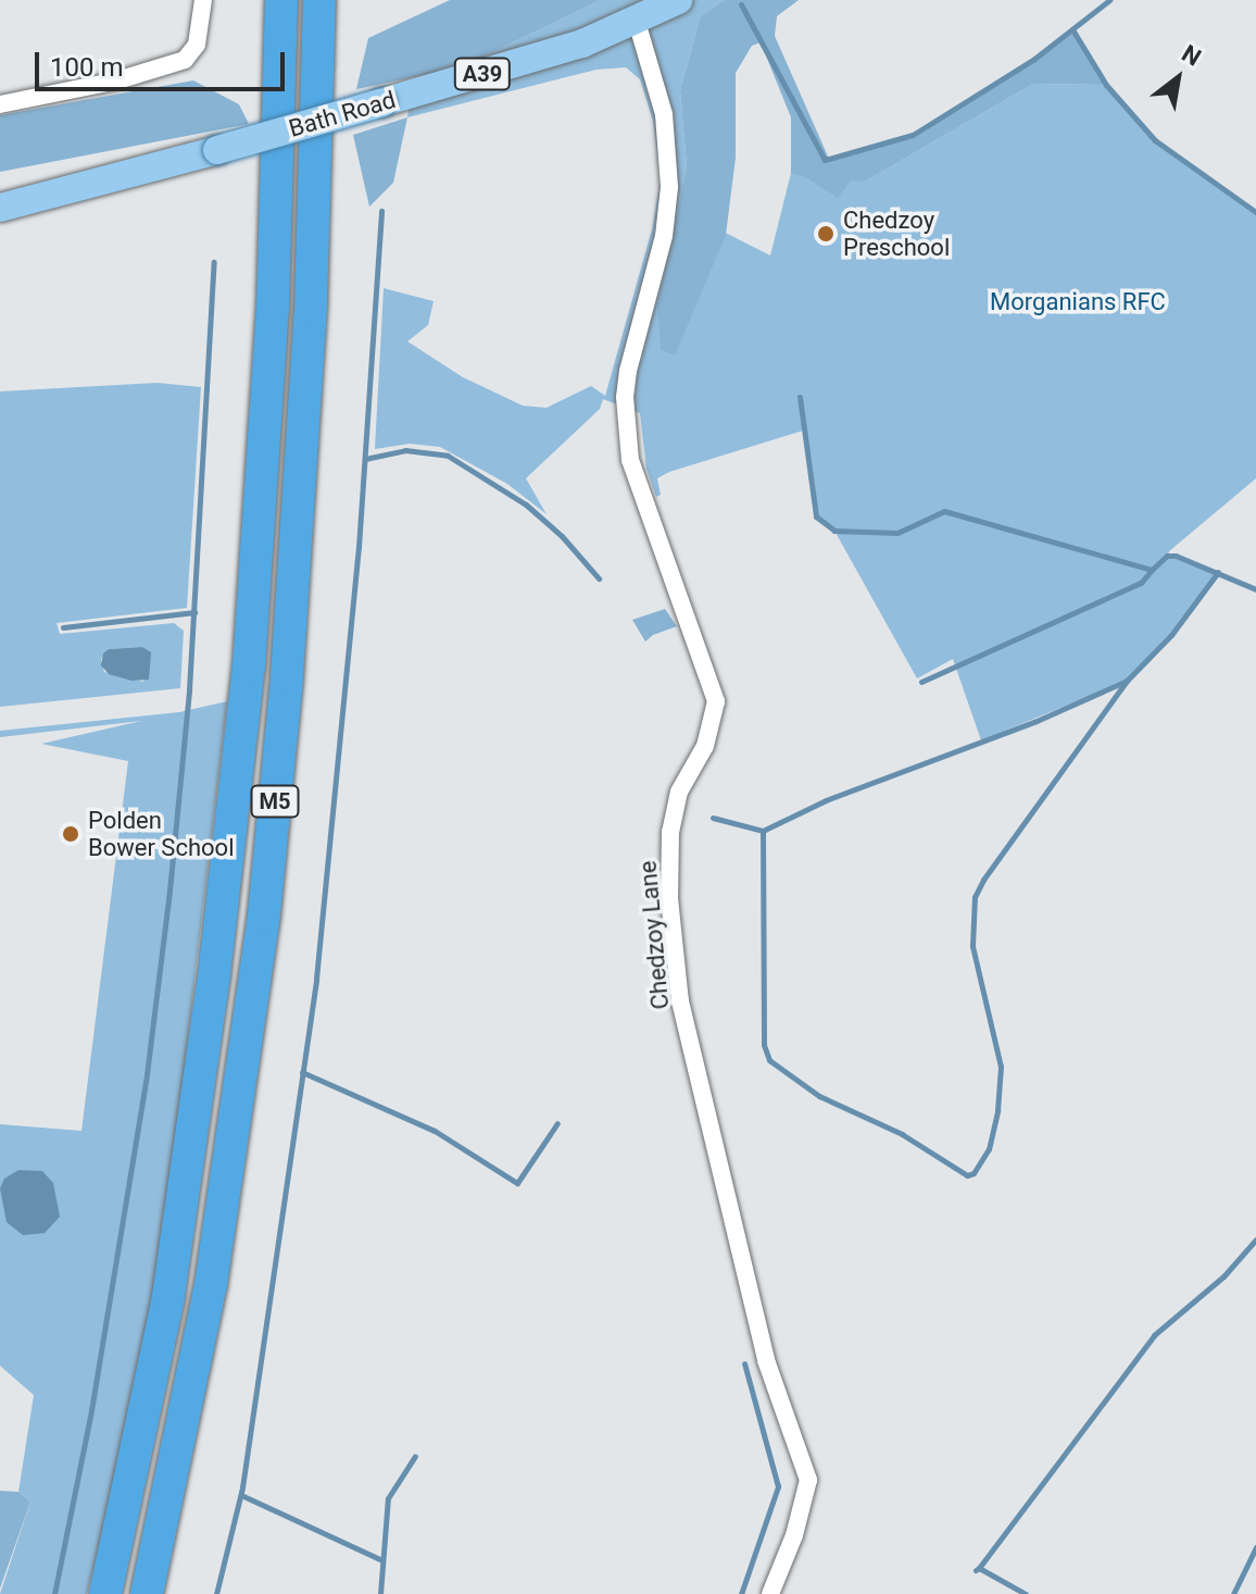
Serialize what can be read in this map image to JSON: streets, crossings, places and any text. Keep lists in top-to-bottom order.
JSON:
{
  "streets": {
    "highway": ["M5"],
    "main road": ["A39", "Bath Road"],
    "street": ["Chedzoy Lane"]
  },
  "crossings": [
    ["Bath Road", "Chedzoy Lane"]
  ],
  "parks": ["Morganians RFC"],
  "places": ["Chedzoy Preschool", "Polden Bower School"],
  "scale_bar": "100 m",
  "north": "top right"
}
